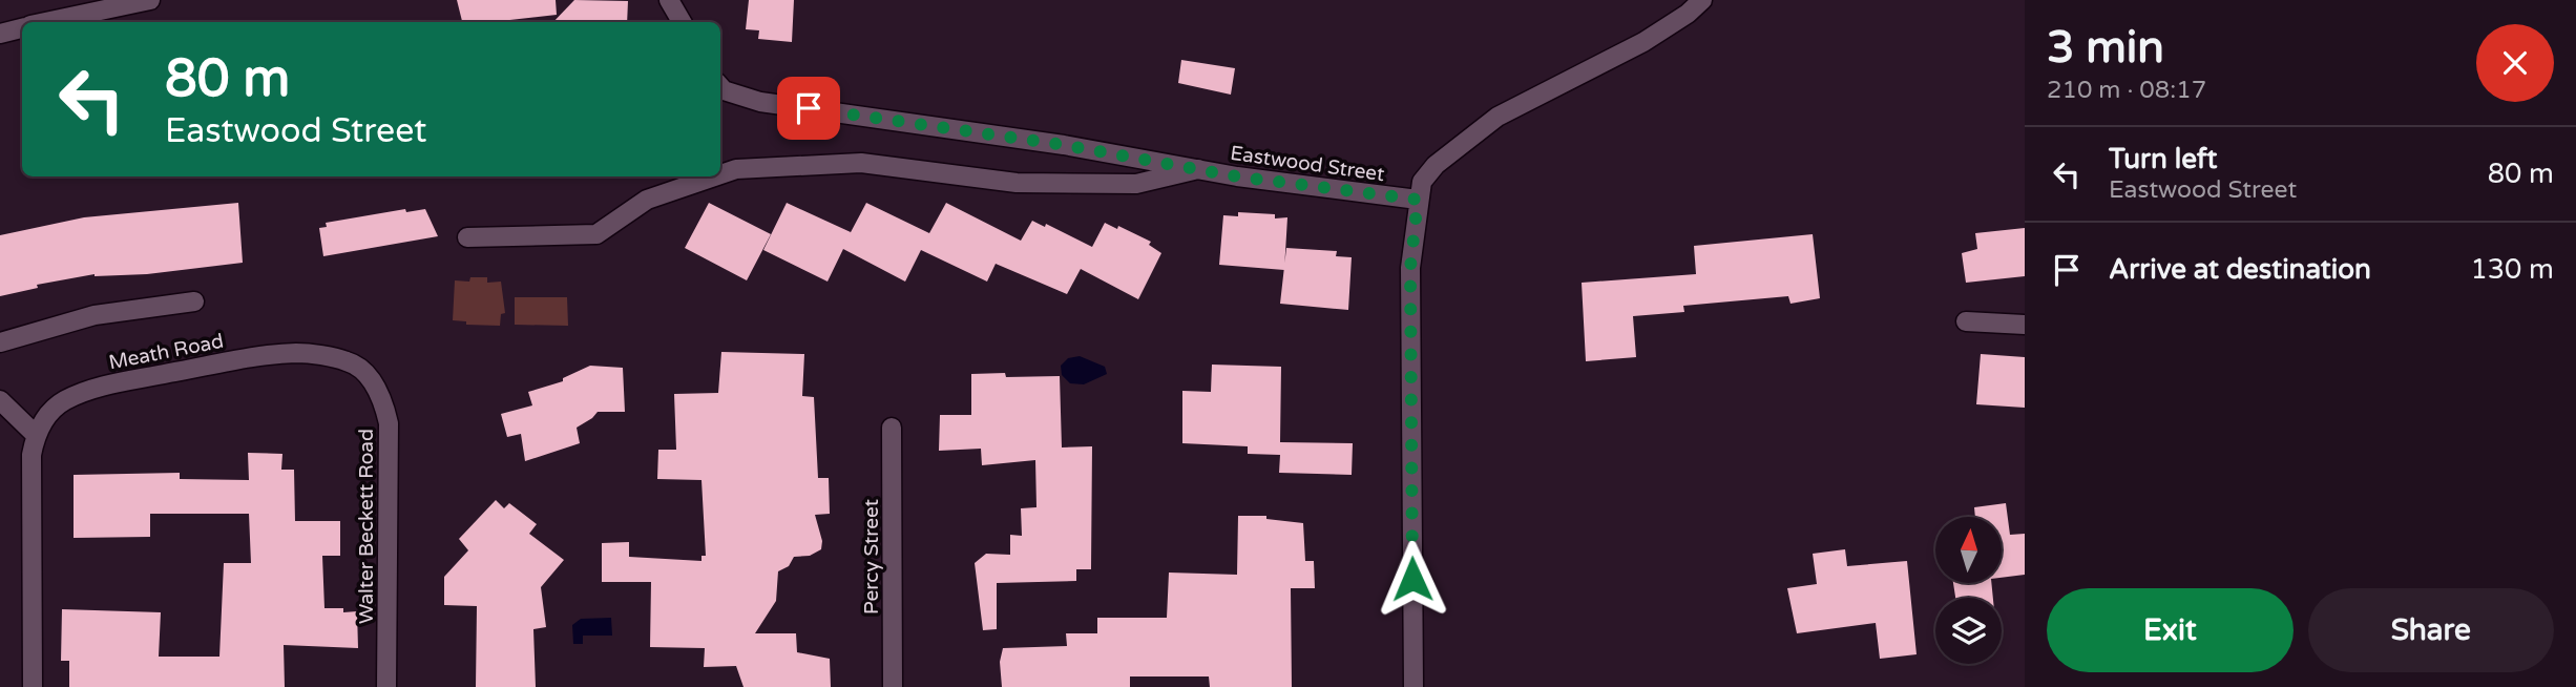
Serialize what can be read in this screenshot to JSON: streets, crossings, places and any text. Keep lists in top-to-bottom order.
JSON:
{
  "streets": {
    "street": [
      "Eastwood Street",
      "Meath Road",
      "Walter Beckett Road",
      "Percy Street"
    ]
  },
  "crossings": [
    ["Meath Road", "Walter Beckett Road"]
  ],
  "north": "top",
  "page": {
    "heading": ["3 min", "210 m · 08:17"],
    "turn": ["80 m", "Eastwood Street"],
    "list": [
      {
        "name": "Turn left",
        "note": "Eastwood Street",
        "value": "80 m"
      },
      {
        "name": "Arrive at destination",
        "value": "130 m"
      }
    ],
    "buttons": ["Exit", "Share"]
  }
}
